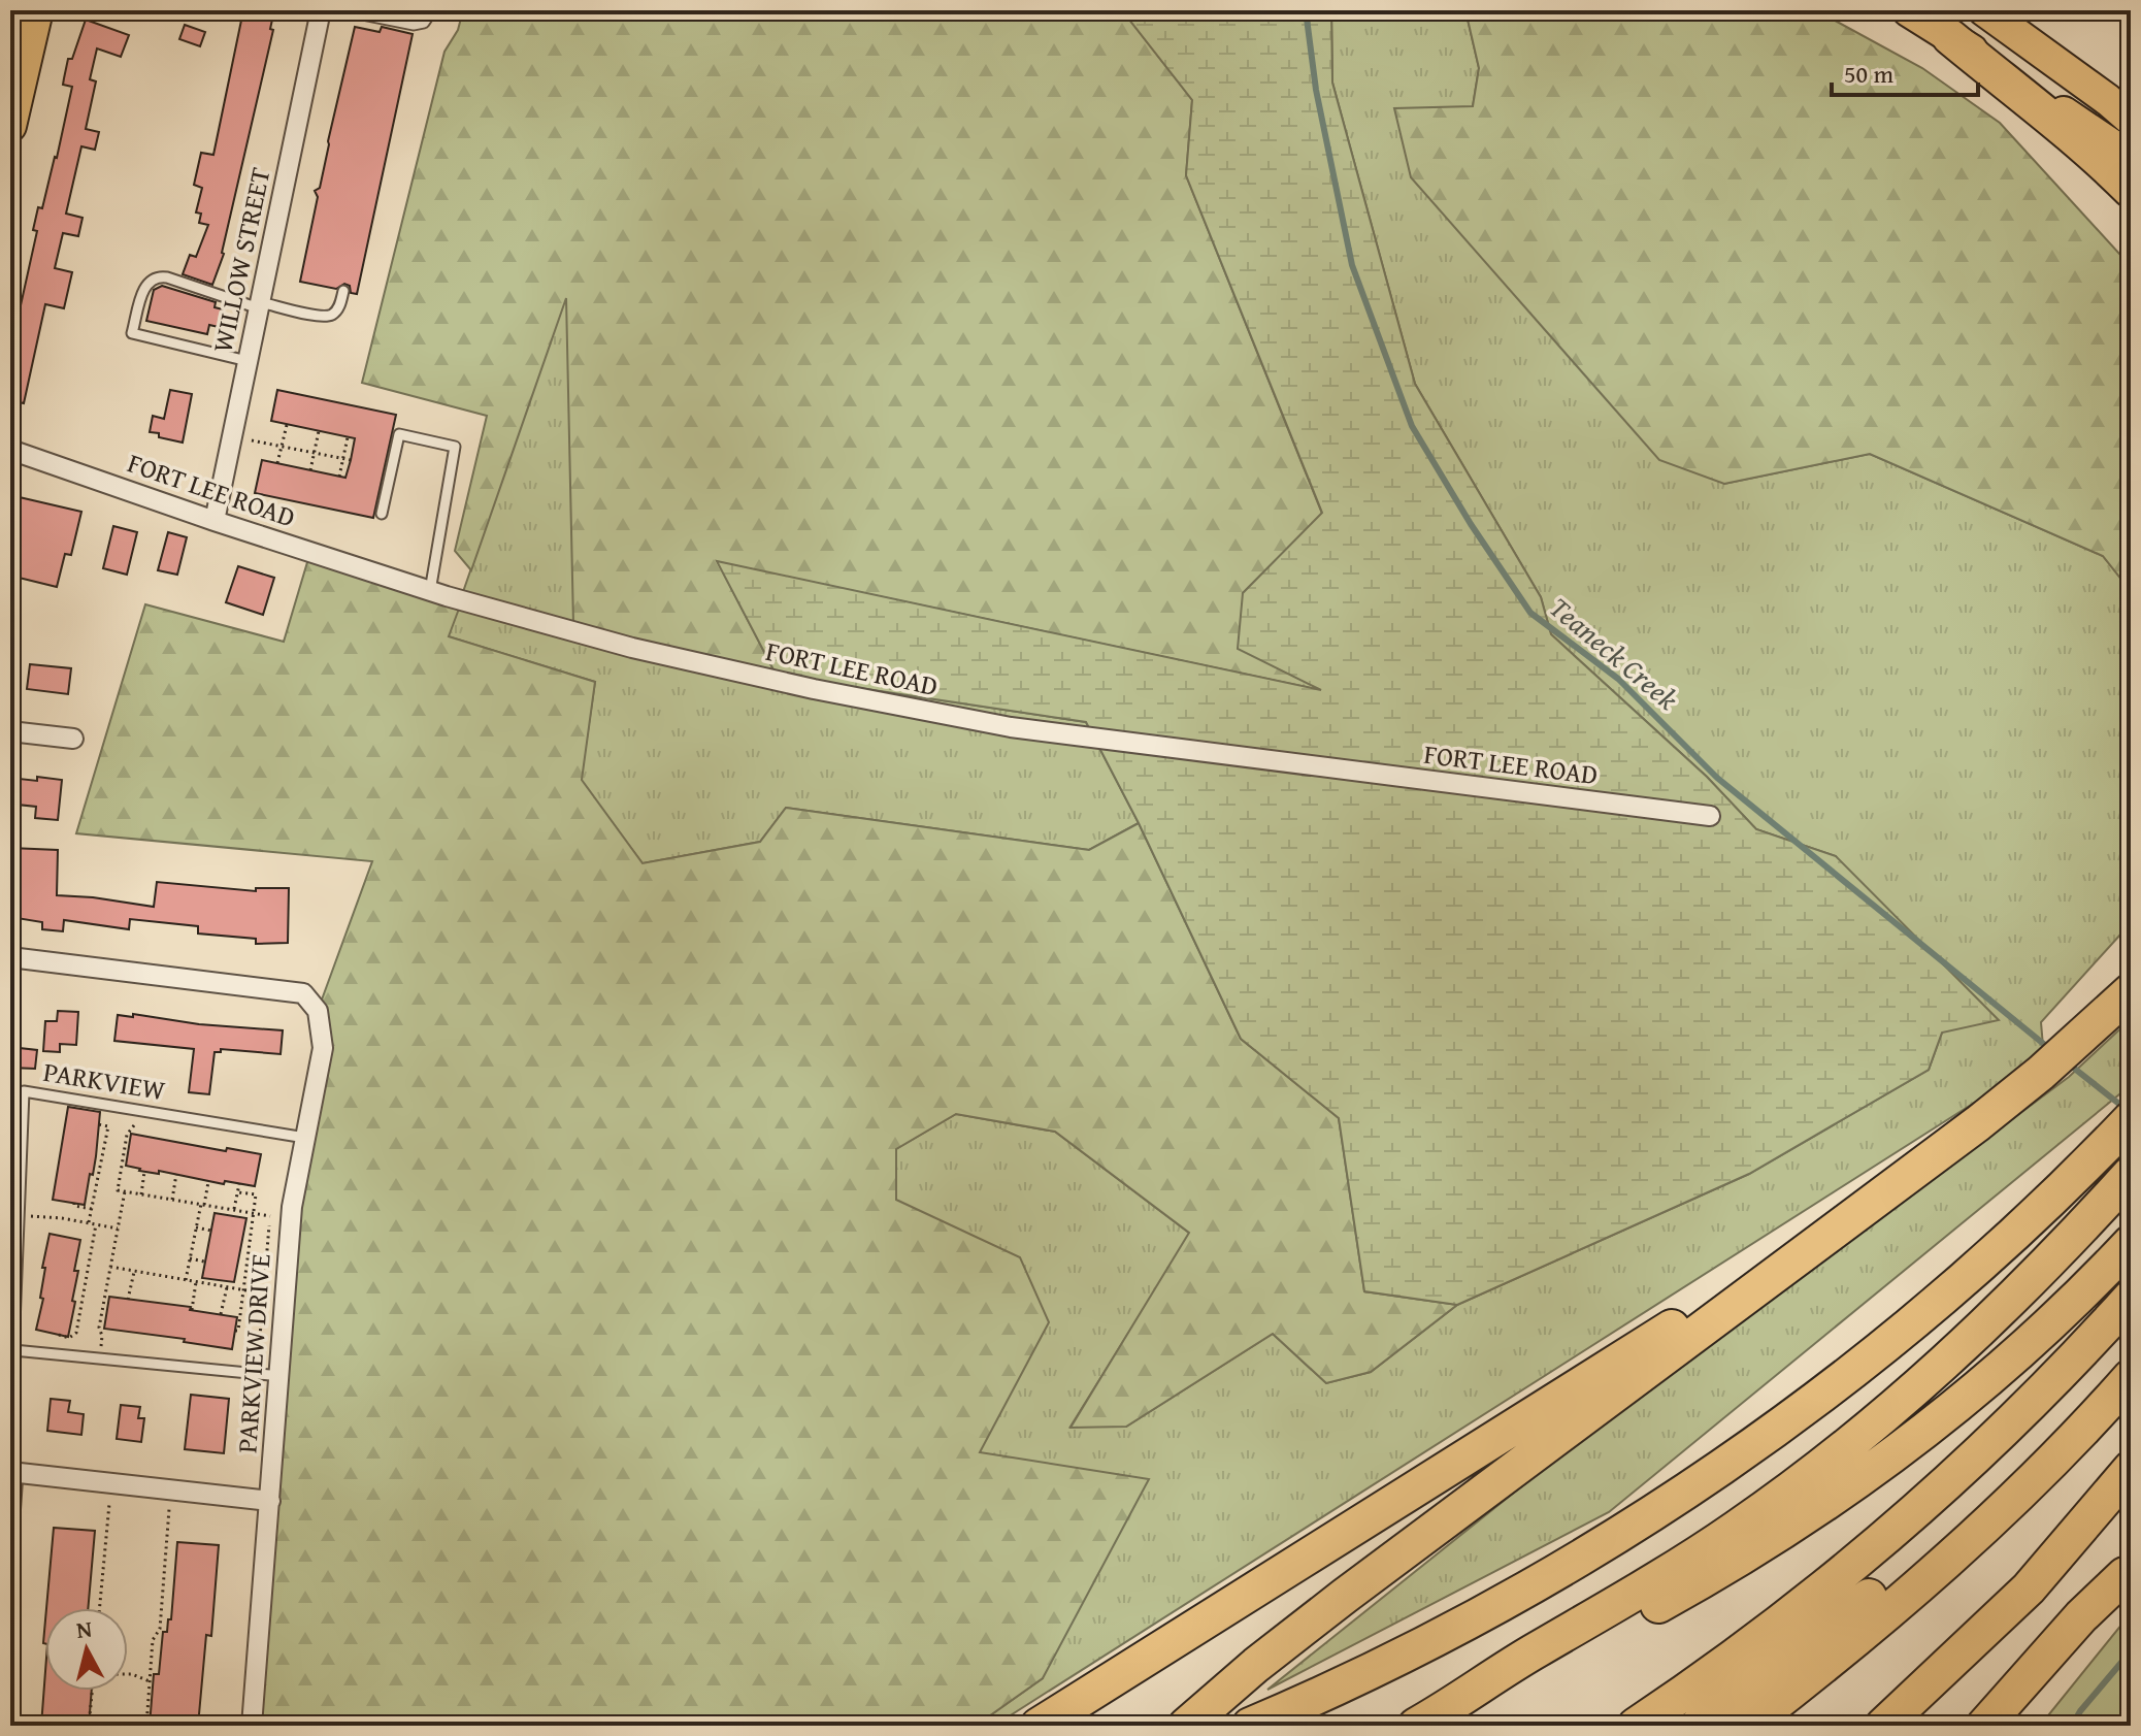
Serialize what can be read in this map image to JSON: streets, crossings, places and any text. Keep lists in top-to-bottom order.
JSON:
{
  "streets": {
    "street": ["WILLOW STREET", "FORT LEE ROAD", "PARKVIEW DRIVE"],
    "lane": ["PARKVIEW"]
  },
  "crossings": [
    ["WILLOW STREET", "FORT LEE ROAD"],
    ["PARKVIEW", "PARKVIEW DRIVE"]
  ],
  "water": ["Teaneck Creek"],
  "scale_bar": "50 m",
  "north": "top"
}
